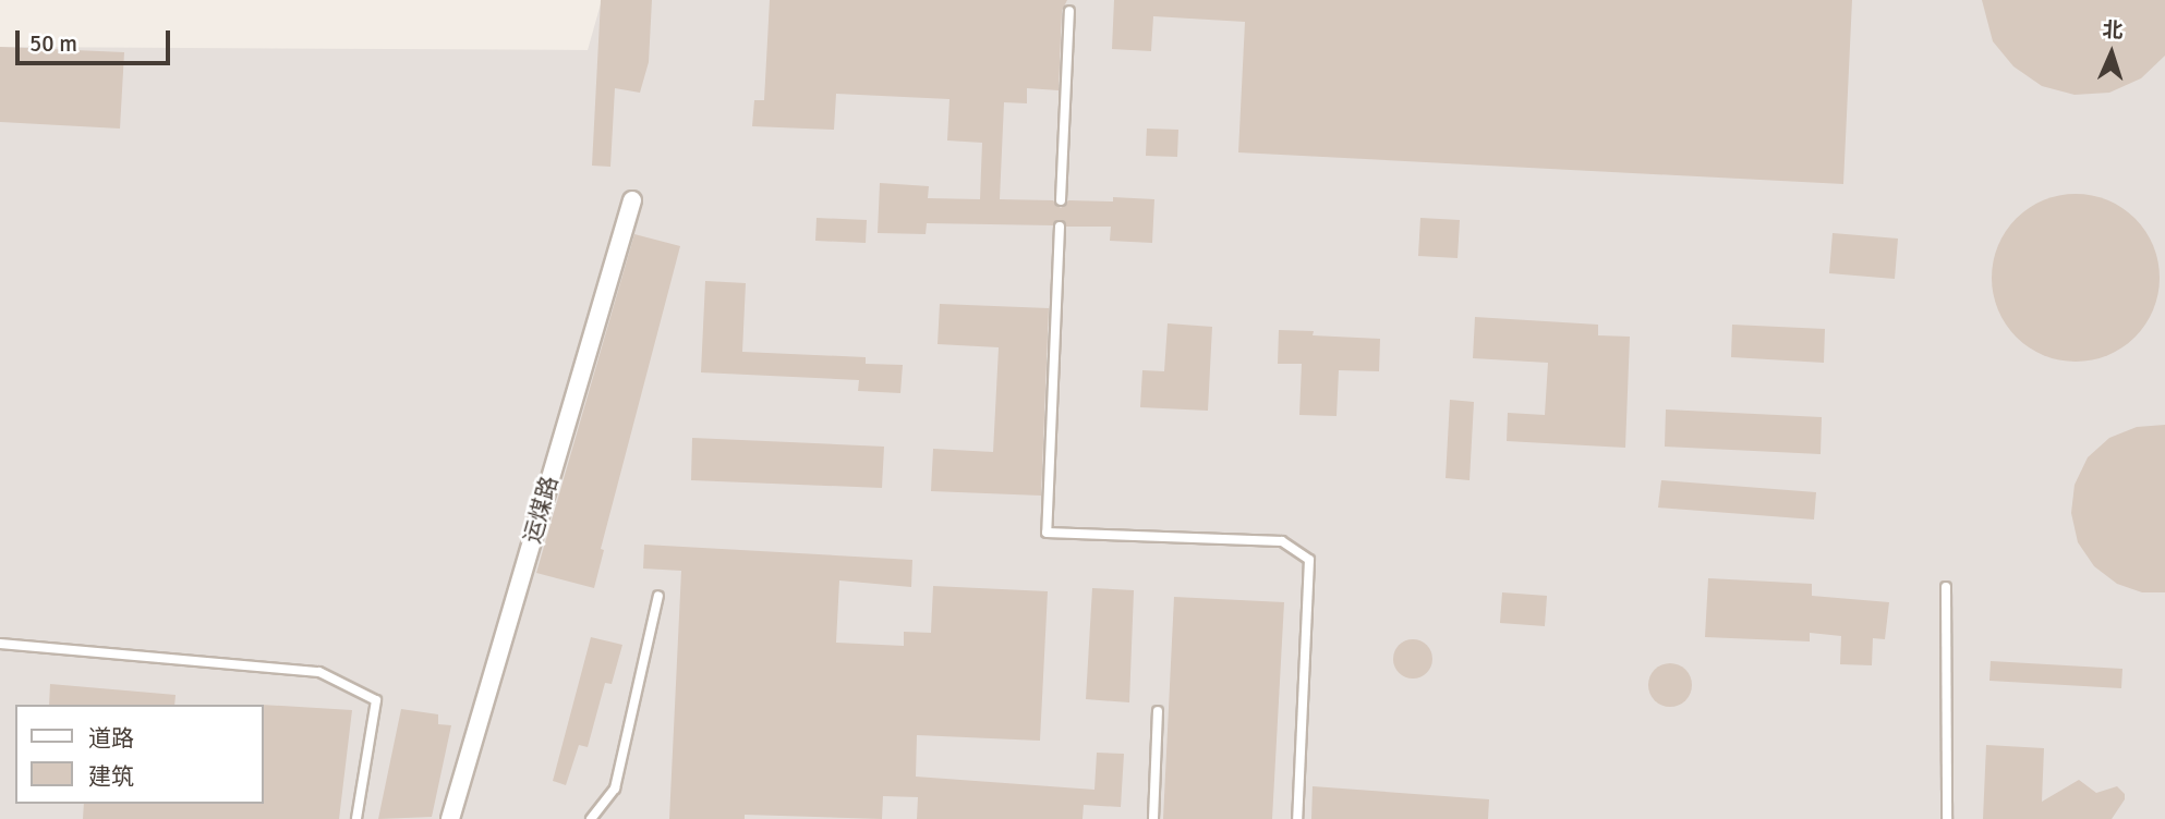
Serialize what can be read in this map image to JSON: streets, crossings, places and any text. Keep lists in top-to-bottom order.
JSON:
{
  "streets": {
    "street": ["运煤路"]
  },
  "legend": ["道路", "建筑"],
  "scale_bar": "50 m",
  "north": "top"
}
